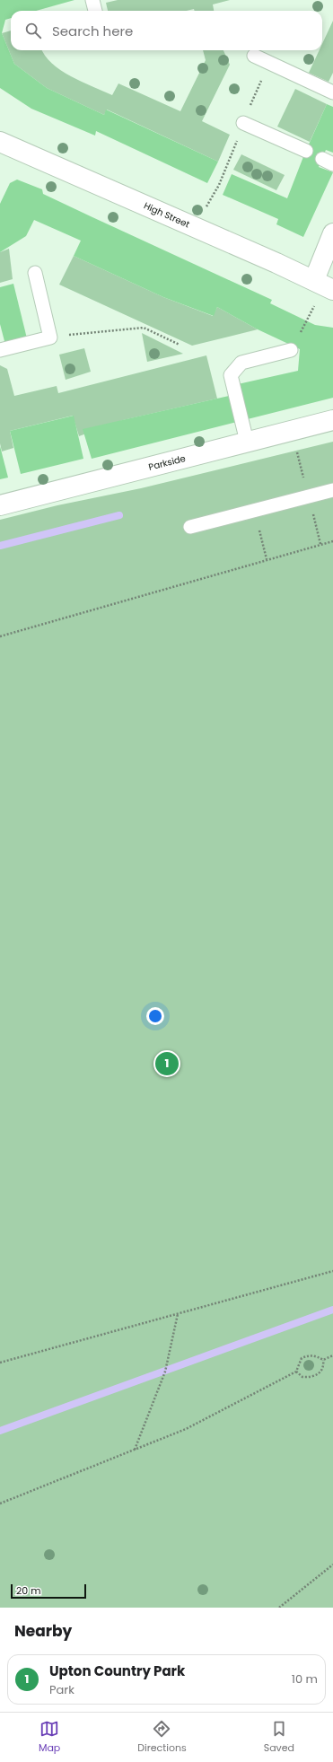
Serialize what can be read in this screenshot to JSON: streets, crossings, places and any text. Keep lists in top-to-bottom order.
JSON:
{
  "streets": {
    "street": ["High Street", "Parkside"]
  },
  "scale_bar": "20 m",
  "page": {
    "search": "Search here",
    "pins": "1",
    "scale": "20 m",
    "heading": "Nearby",
    "list": [
      {
        "mark": "1",
        "name": "Upton Country Park",
        "note": "Park",
        "value": "10 m"
      }
    ],
    "nav": ["Map", "Directions", "Saved"]
  }
}
